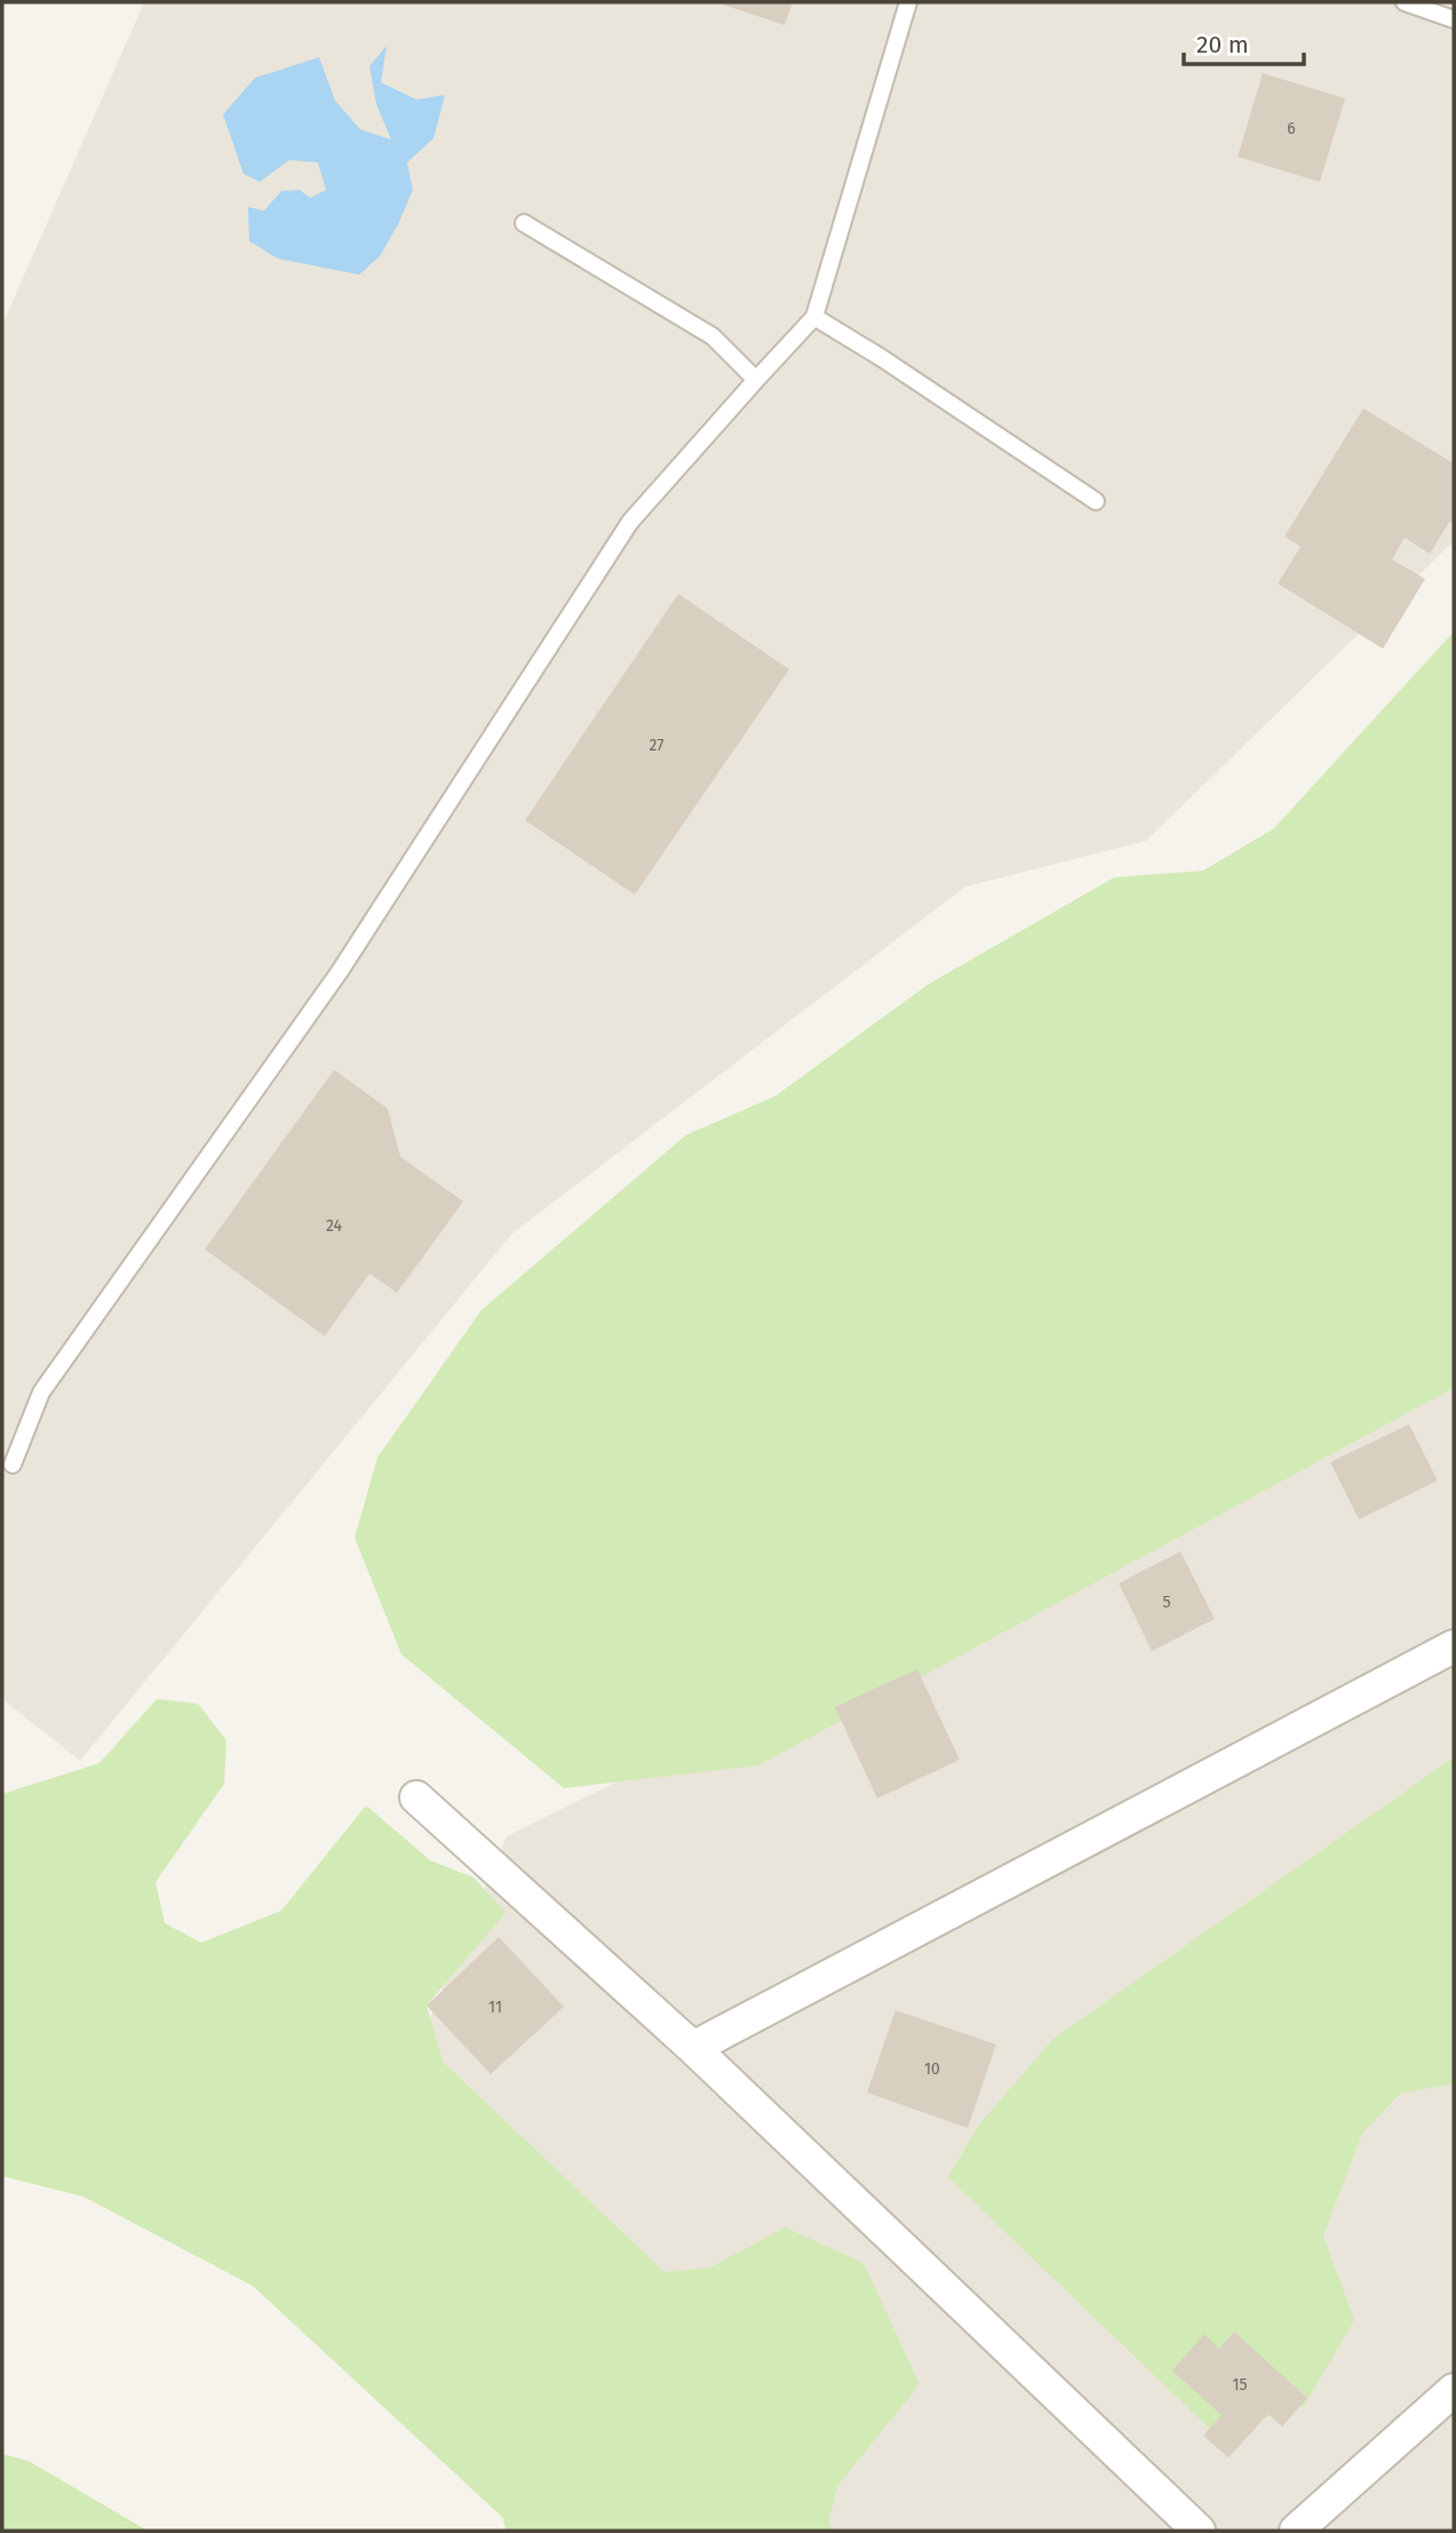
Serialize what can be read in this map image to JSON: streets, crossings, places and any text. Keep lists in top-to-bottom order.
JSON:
{
  "house_numbers": [
    "6",
    "27",
    "24",
    "5",
    "11",
    "10",
    "15"
  ],
  "scale_bar": "20 m"
}
